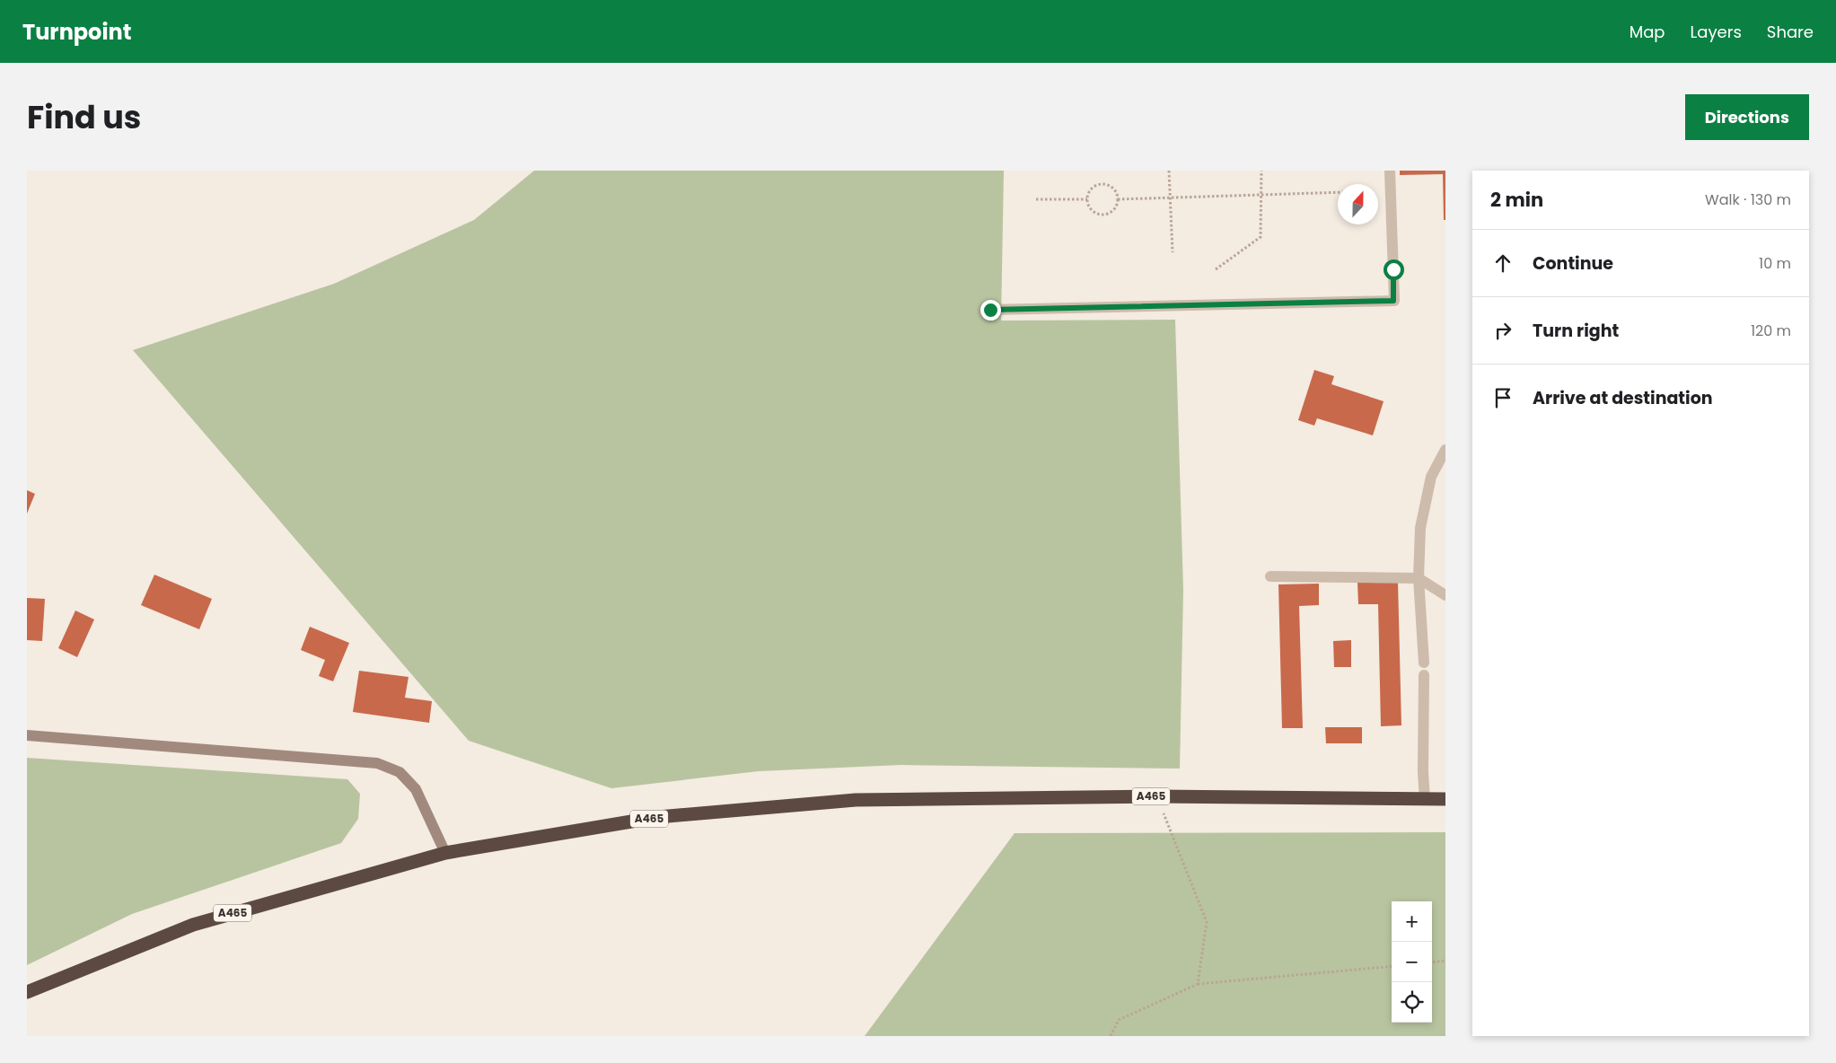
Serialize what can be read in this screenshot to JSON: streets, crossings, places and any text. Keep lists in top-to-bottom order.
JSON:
{
  "streets": {
    "highway": ["A465"]
  },
  "north": "top",
  "page": {
    "header": "Turnpoint",
    "nav": ["Map", "Layers", "Share"],
    "title": "Find us",
    "buttons": "Directions",
    "heading": ["2 min", "Walk · 130 m"],
    "list": [
      ["Continue", "10 m"],
      ["Turn right", "120 m"],
      "Arrive at destination"
    ],
    "map_buttons": ["+", "−"]
  }
}
